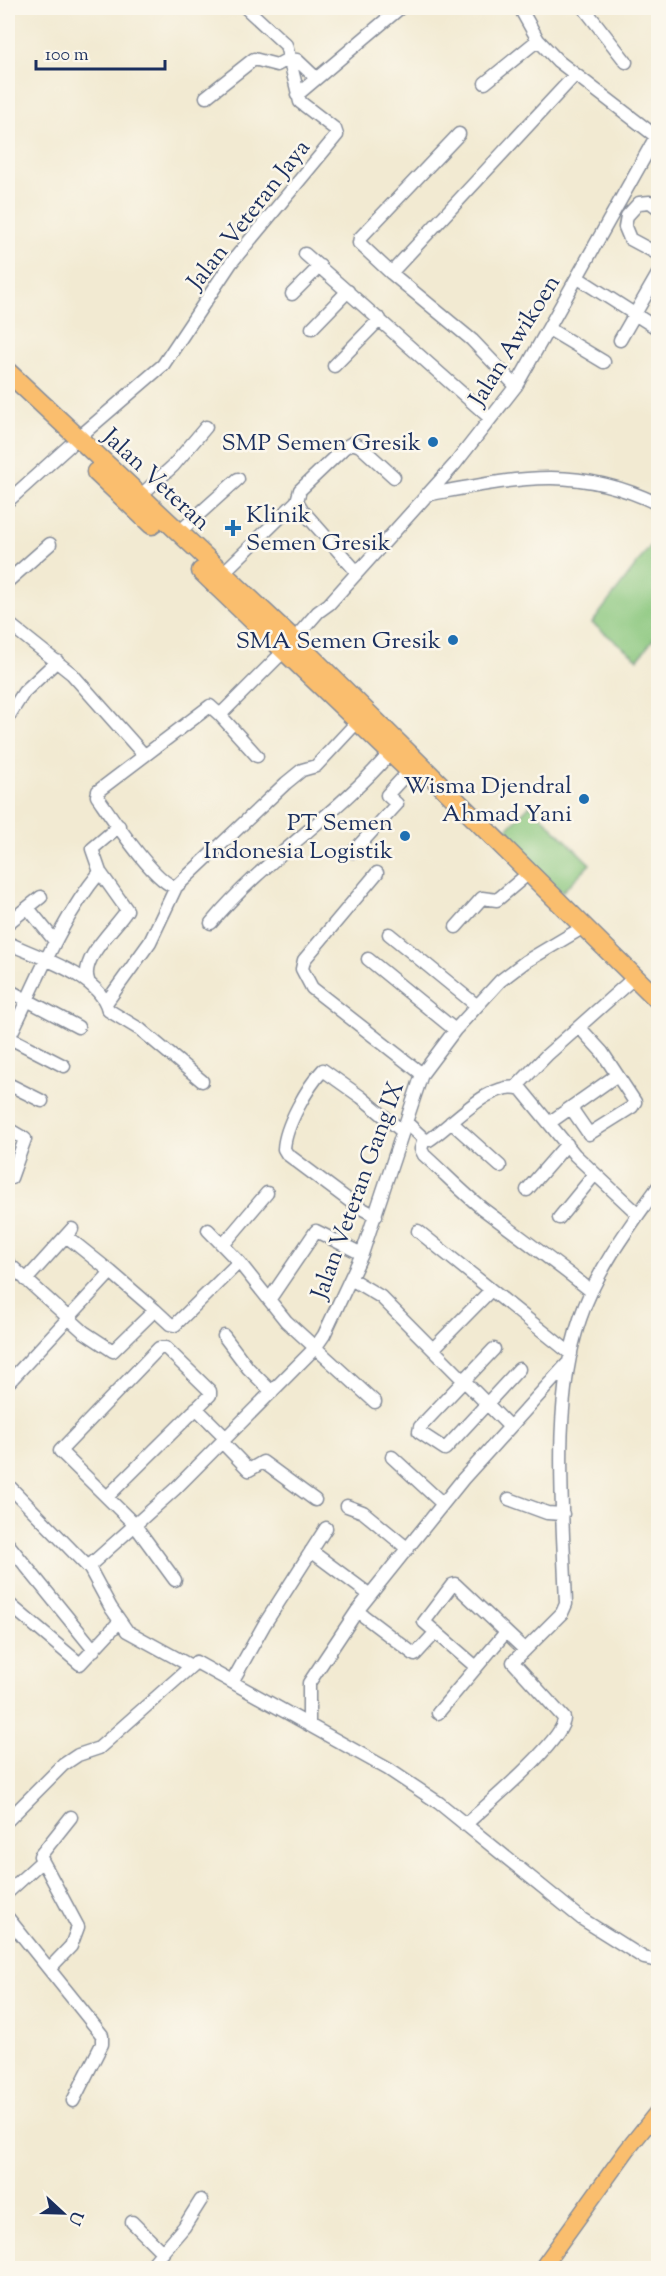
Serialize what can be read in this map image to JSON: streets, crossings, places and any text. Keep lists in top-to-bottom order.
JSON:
{
  "streets": {
    "highway": ["Jalan Veteran"],
    "street": ["Jalan Veteran Jaya", "Jalan Awikoen", "Jalan Veteran Gang IX"]
  },
  "crossings": [
    ["Jalan Veteran Jaya", "Jalan Veteran"],
    ["Jalan Awikoen", "Jalan Veteran"],
    ["Jalan Veteran", "Jalan Veteran Gang IX"]
  ],
  "places": {
    "other": [
      "SMP Semen Gresik",
      "SMA Semen Gresik",
      "Wisma Djendral Ahmad Yani",
      "PT Semen Indonesia Logistik"
    ],
    "health": ["Klinik Semen Gresik"]
  },
  "scale_bar": "100 m",
  "north": "right"
}
